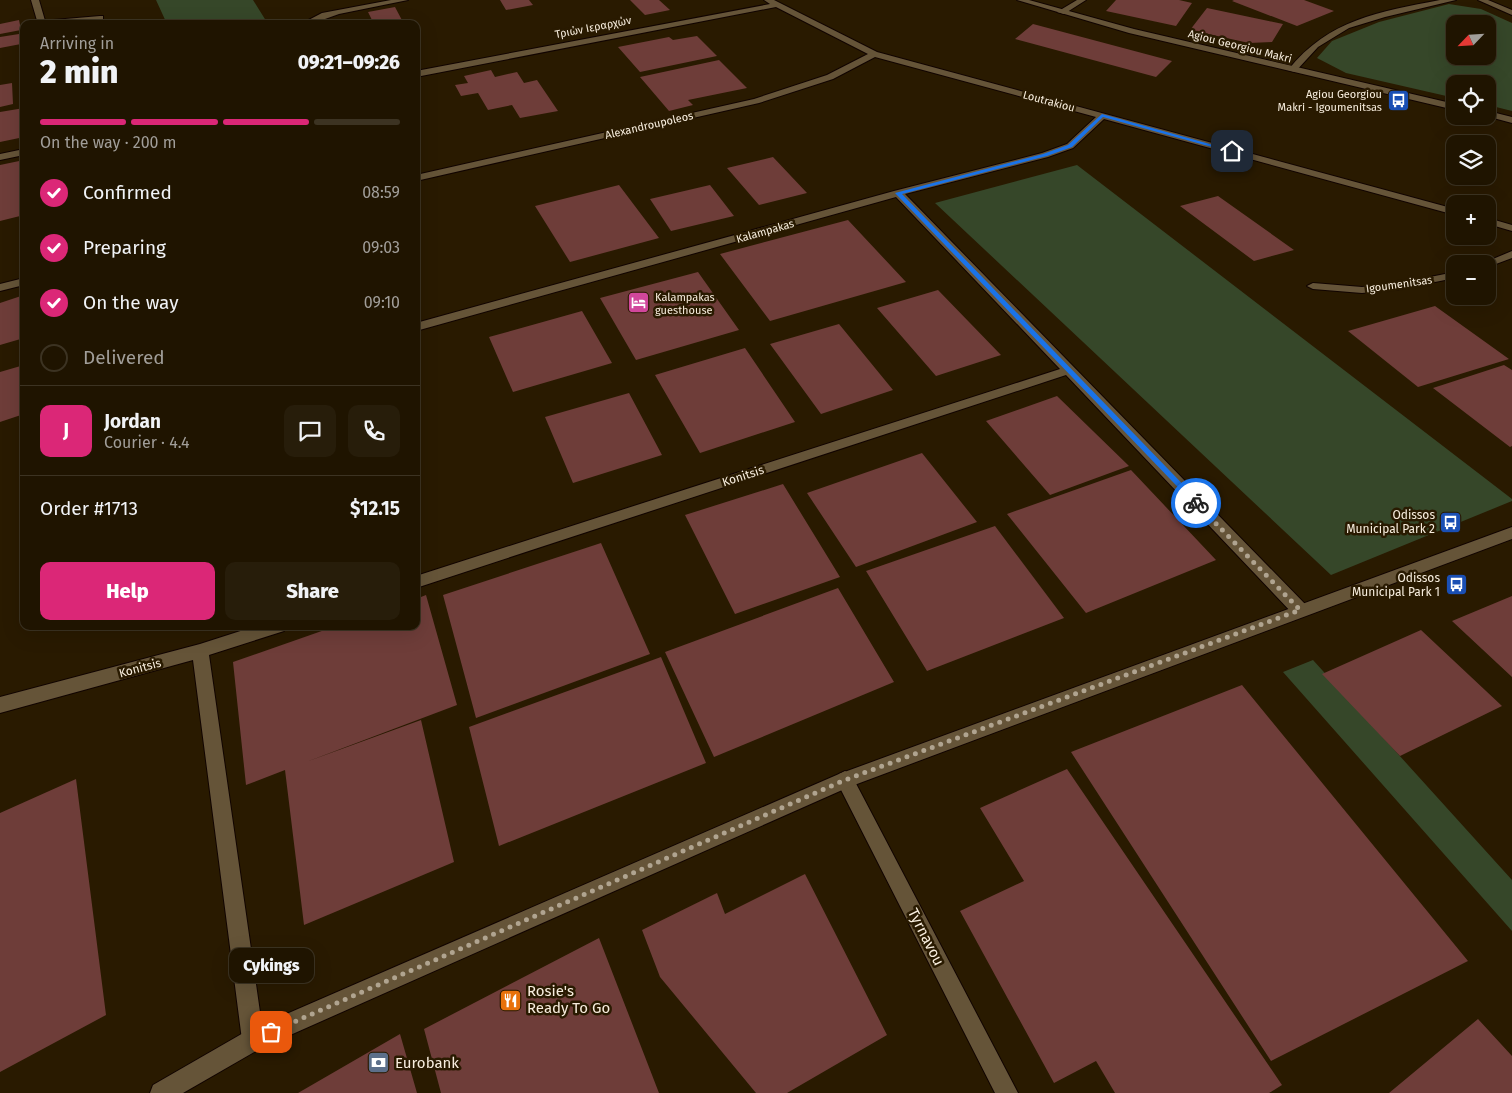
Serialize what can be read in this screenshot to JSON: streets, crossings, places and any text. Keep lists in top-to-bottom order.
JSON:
{
  "streets": {
    "street": [
      "Τριών Ιεραρχών",
      "Agiou Georgiou Makri",
      "Loutrakiou",
      "Alexandroupoleos",
      "Kalampakas",
      "Igoumenitsas",
      "Konitsis",
      "Tyrnavou"
    ]
  },
  "crossings": [
    ["Τριών Ιεραρχών", "Loutrakiou"],
    ["Loutrakiou", "Alexandroupoleos"],
    ["Loutrakiou", "Kalampakas"]
  ],
  "places": {
    "bus stop": ["Agiou Georgiou Makri - Igoumenitsas", "Odissos Municipal Park 2", "Odissos Municipal Park 1"],
    "hotel": ["Kalampakas guesthouse"],
    "restaurant": ["Rosie's Ready To Go"],
    "other": ["Cykings"],
    "bank": ["Eurobank"]
  },
  "north": "bottom left",
  "page": {
    "map_buttons": ["+", "−"],
    "heading": ["2 min", "Arriving in", "09:21–09:26"],
    "panel": [
      "Jordan",
      "Courier · 4.4",
      "Order #1713",
      "$12.15"
    ],
    "bar": "On the way · 200 m",
    "list": [
      ["Confirmed", "08:59"],
      ["Preparing", "09:03"],
      ["On the way", "09:10"],
      "Delivered"
    ],
    "round": "J",
    "buttons": ["Help", "Share"],
    "bubble": "Cykings"
  }
}
